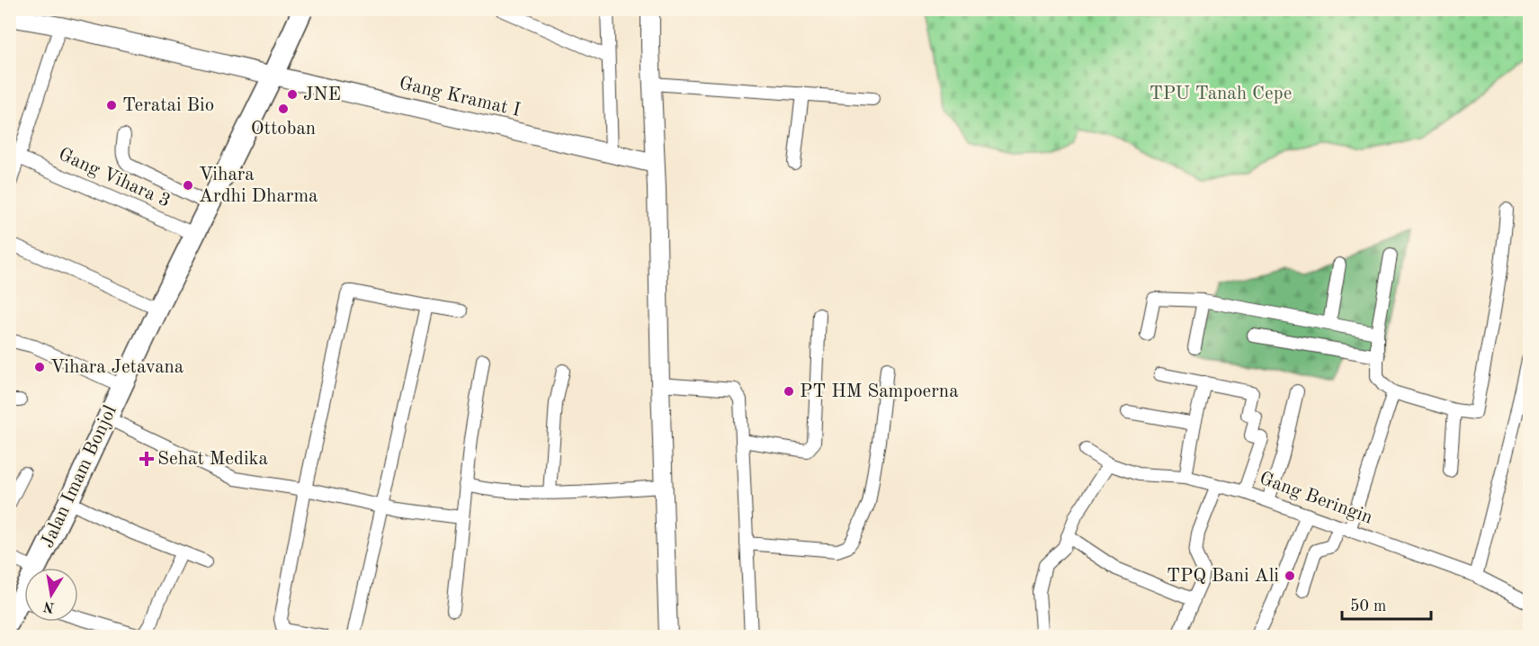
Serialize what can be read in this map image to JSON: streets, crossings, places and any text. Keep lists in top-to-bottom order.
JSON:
{
  "streets": {
    "main road": ["Jalan Imam Bonjol"],
    "street": ["Gang Kramat I", "Gang Vihara 3", "Gang Beringin"]
  },
  "crossings": [
    ["Gang Kramat I", "Jalan Imam Bonjol"],
    ["Gang Vihara 3", "Jalan Imam Bonjol"]
  ],
  "parks": ["TPU Tanah Cepe"],
  "places": {
    "other": [
      "JNE",
      "Teratai Bio",
      "Ottoban",
      "Vihara Ardhi Dharma",
      "Vihara Jetavana",
      "PT HM Sampoerna",
      "TPQ Bani Ali"
    ],
    "health": ["Sehat Medika"]
  },
  "scale_bar": "50 m",
  "north": "bottom"
}
